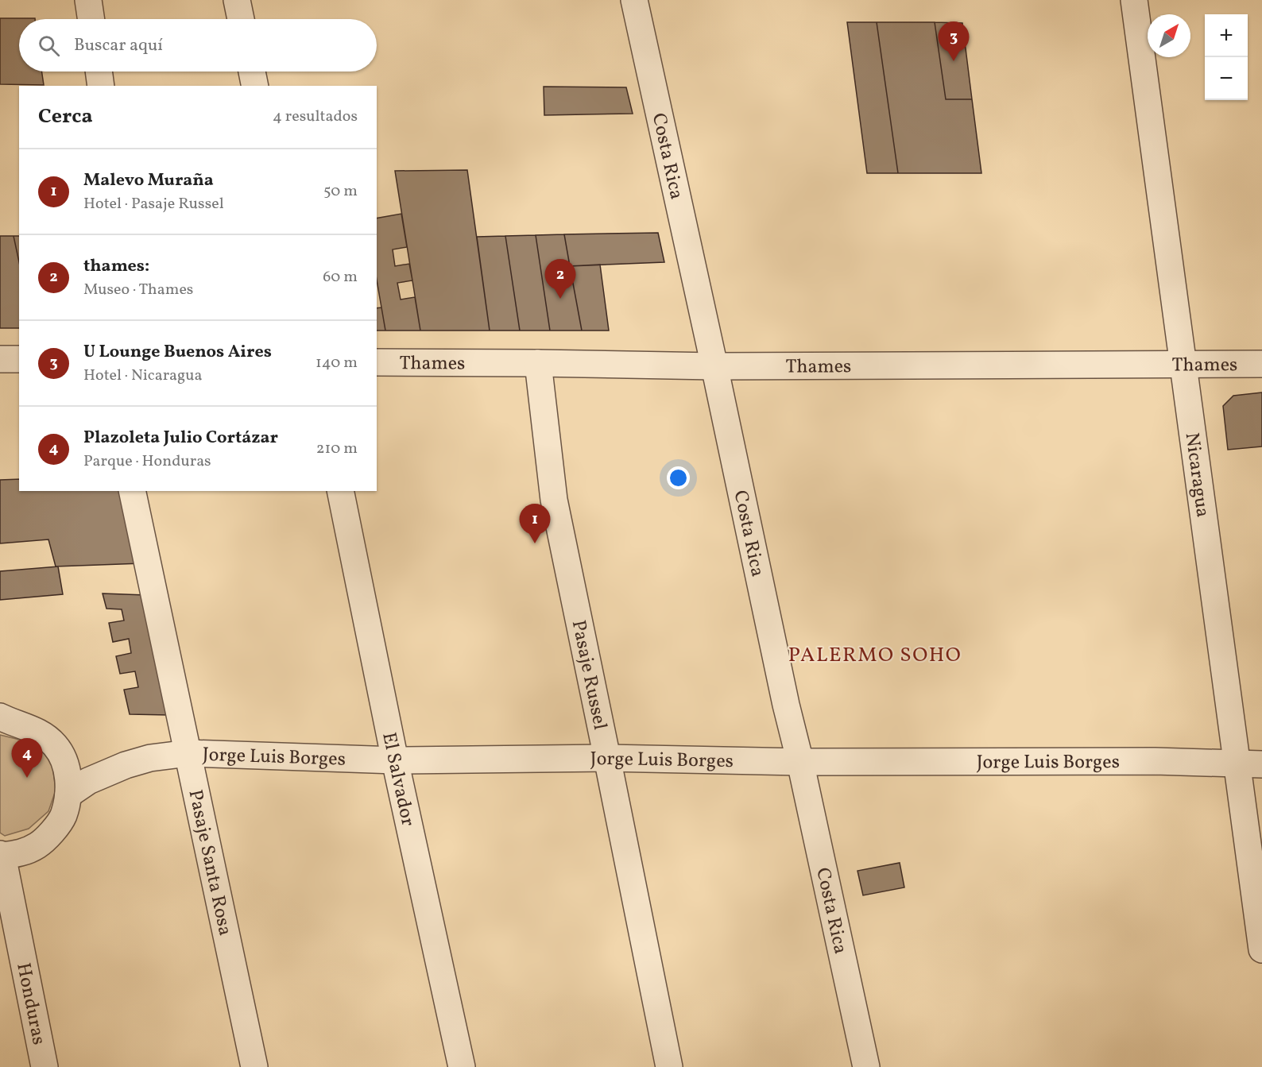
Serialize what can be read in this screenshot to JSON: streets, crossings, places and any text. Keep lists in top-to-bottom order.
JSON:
{
  "streets": {
    "street": [
      "Costa Rica",
      "Thames",
      "Nicaragua",
      "Pasaje Russel",
      "Jorge Luis Borges",
      "El Salvador",
      "Pasaje Santa Rosa",
      "Honduras"
    ]
  },
  "crossings": [
    ["Costa Rica", "Thames"],
    ["Costa Rica", "Jorge Luis Borges"],
    ["Thames", "Nicaragua"],
    ["Thames", "Pasaje Russel"],
    ["Nicaragua", "Jorge Luis Borges"],
    ["Pasaje Russel", "Jorge Luis Borges"],
    ["Jorge Luis Borges", "El Salvador"],
    ["Jorge Luis Borges", "Pasaje Santa Rosa"]
  ],
  "districts": ["PALERMO SOHO"],
  "north": "top right",
  "page": {
    "map_buttons": ["+", "−"],
    "search": "Buscar aquí",
    "pins": [
      "3",
      "2",
      "1",
      "4"
    ],
    "heading": ["Cerca", "4 resultados"],
    "list": [
      {
        "mark": "1",
        "name": "Malevo Muraña",
        "note": "Hotel · Pasaje Russel",
        "value": "50 m"
      },
      {
        "mark": "2",
        "name": "thames:",
        "note": "Museo · Thames",
        "value": "60 m"
      },
      {
        "mark": "3",
        "name": "U Lounge Buenos Aires",
        "note": "Hotel · Nicaragua",
        "value": "140 m"
      },
      {
        "mark": "4",
        "name": "Plazoleta Julio Cortázar",
        "note": "Parque · Honduras",
        "value": "210 m"
      }
    ]
  }
}
